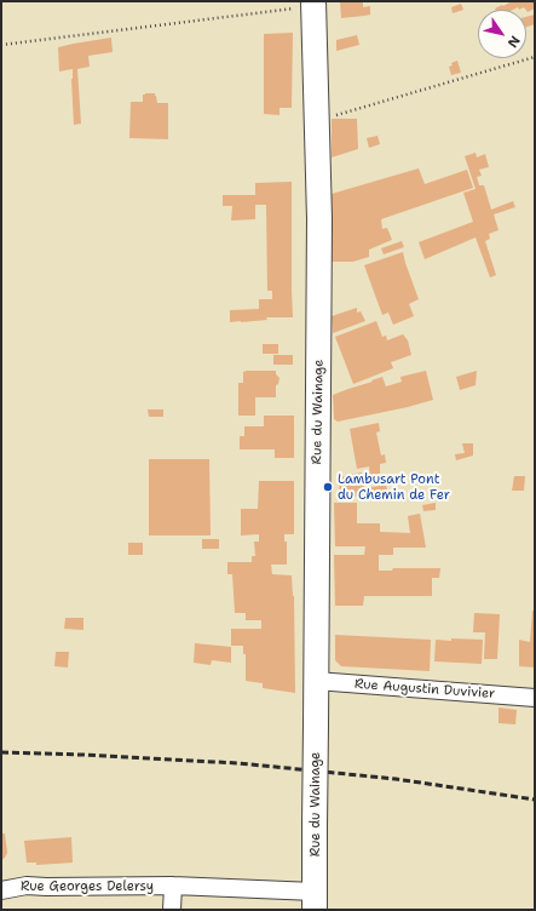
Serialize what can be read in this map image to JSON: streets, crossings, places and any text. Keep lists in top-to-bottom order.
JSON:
{
  "streets": {
    "main road": ["Rue du Wainage"],
    "street": ["Rue Augustin Duvivier", "Rue Georges Delersy"]
  },
  "crossings": [
    ["Rue du Wainage", "Rue Augustin Duvivier"],
    ["Rue du Wainage", "Rue Georges Delersy"]
  ],
  "places": ["Lambusart Pont du Chemin de Fer"],
  "north": "bottom right"
}
